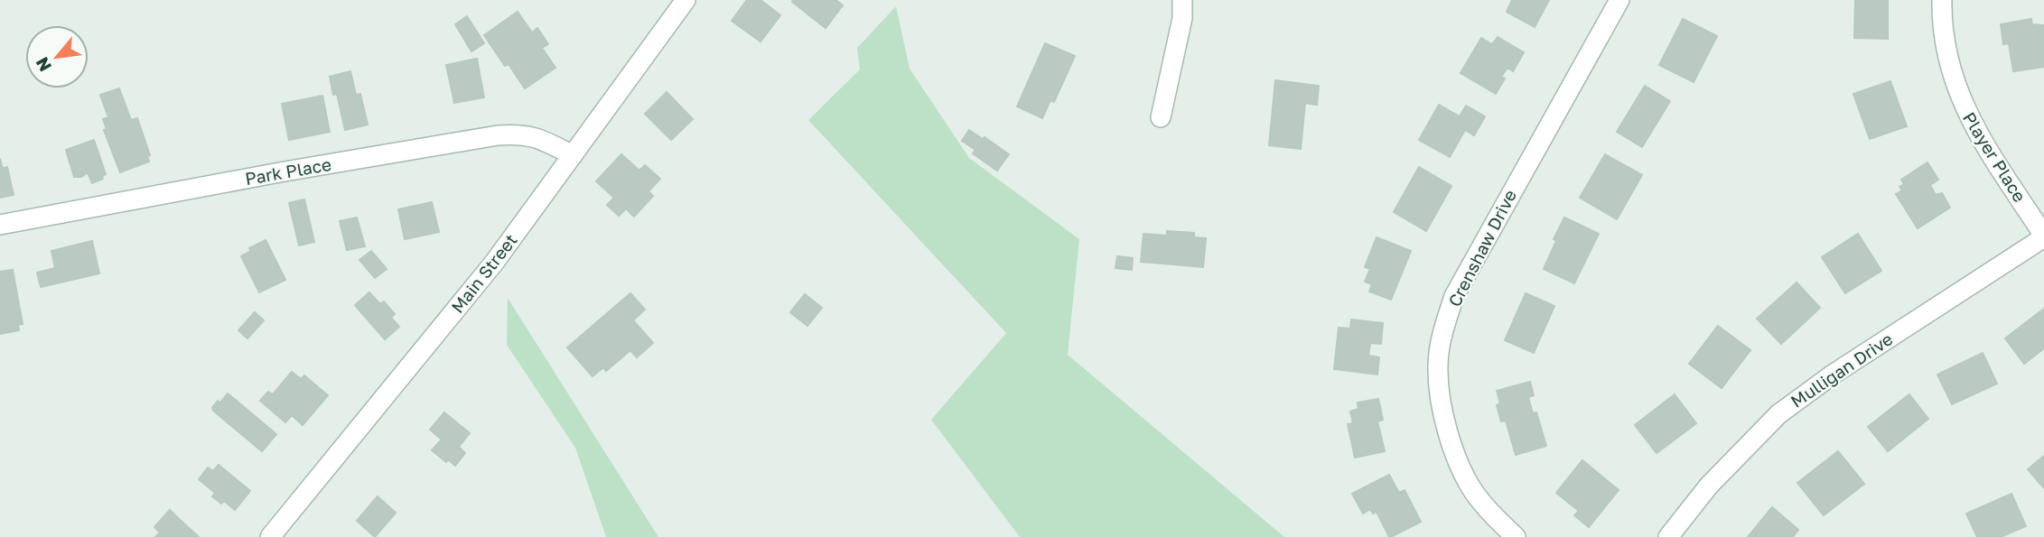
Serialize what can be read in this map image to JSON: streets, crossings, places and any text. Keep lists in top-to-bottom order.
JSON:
{
  "streets": {
    "street": [
      "Player Place",
      "Park Place",
      "Crenshaw Drive",
      "Main Street",
      "Mulligan Drive"
    ]
  },
  "crossings": [
    ["Player Place", "Mulligan Drive"],
    ["Park Place", "Main Street"]
  ],
  "north": "bottom left"
}
